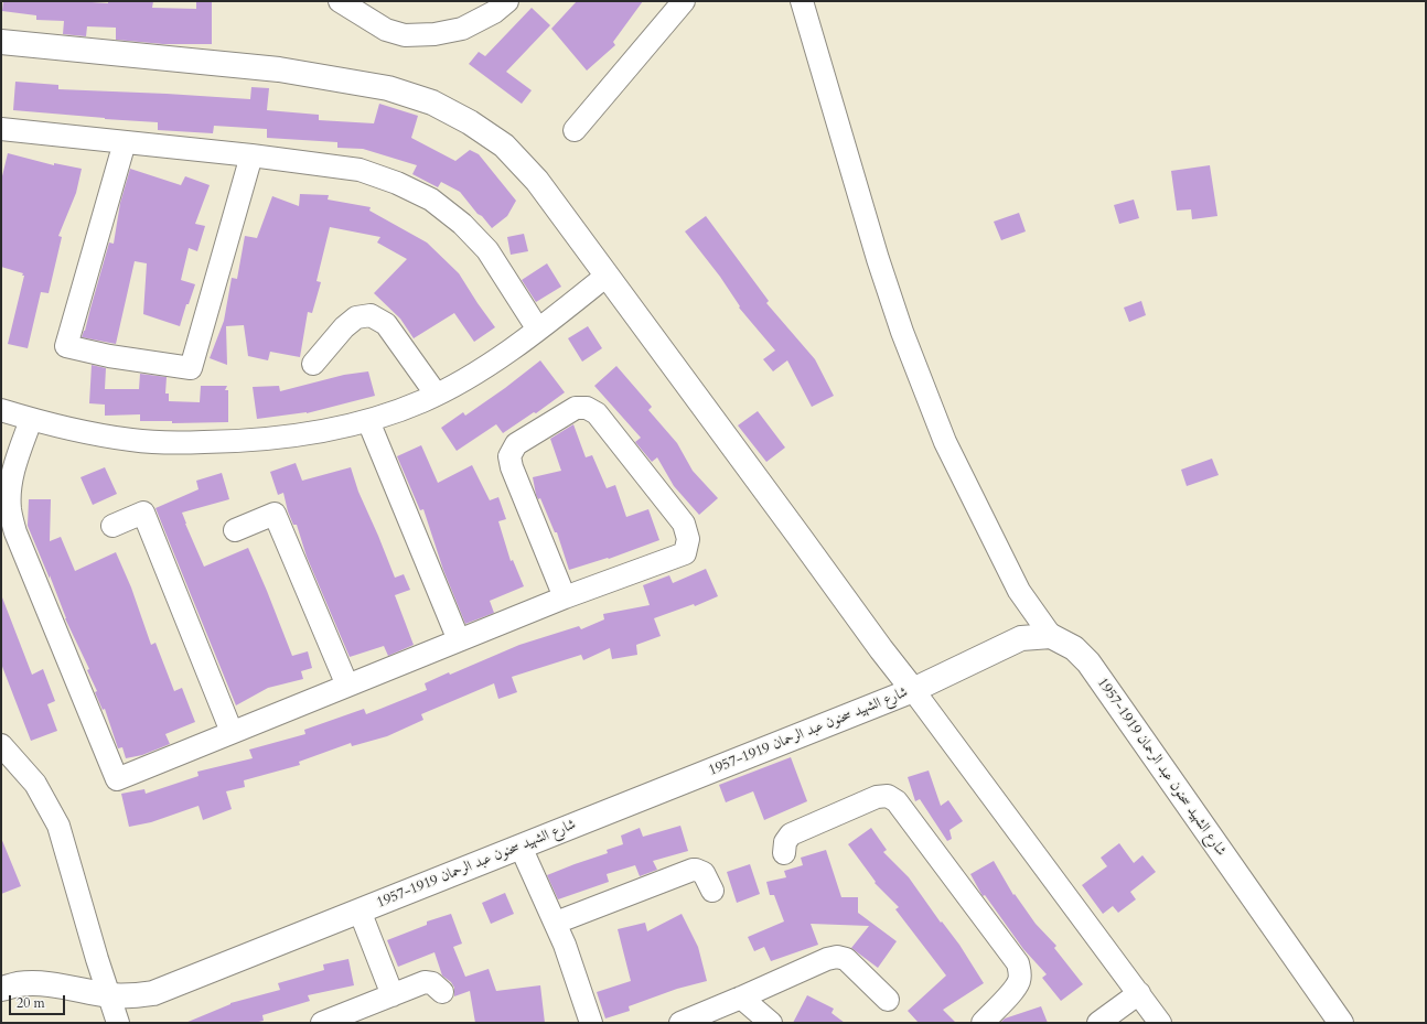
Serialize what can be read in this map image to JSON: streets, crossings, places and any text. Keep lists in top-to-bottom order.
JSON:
{
  "streets": {
    "street": ["شارع الشهيد سحنون عبد الرحمان 1919-1957"]
  },
  "scale_bar": "20 m"
}
